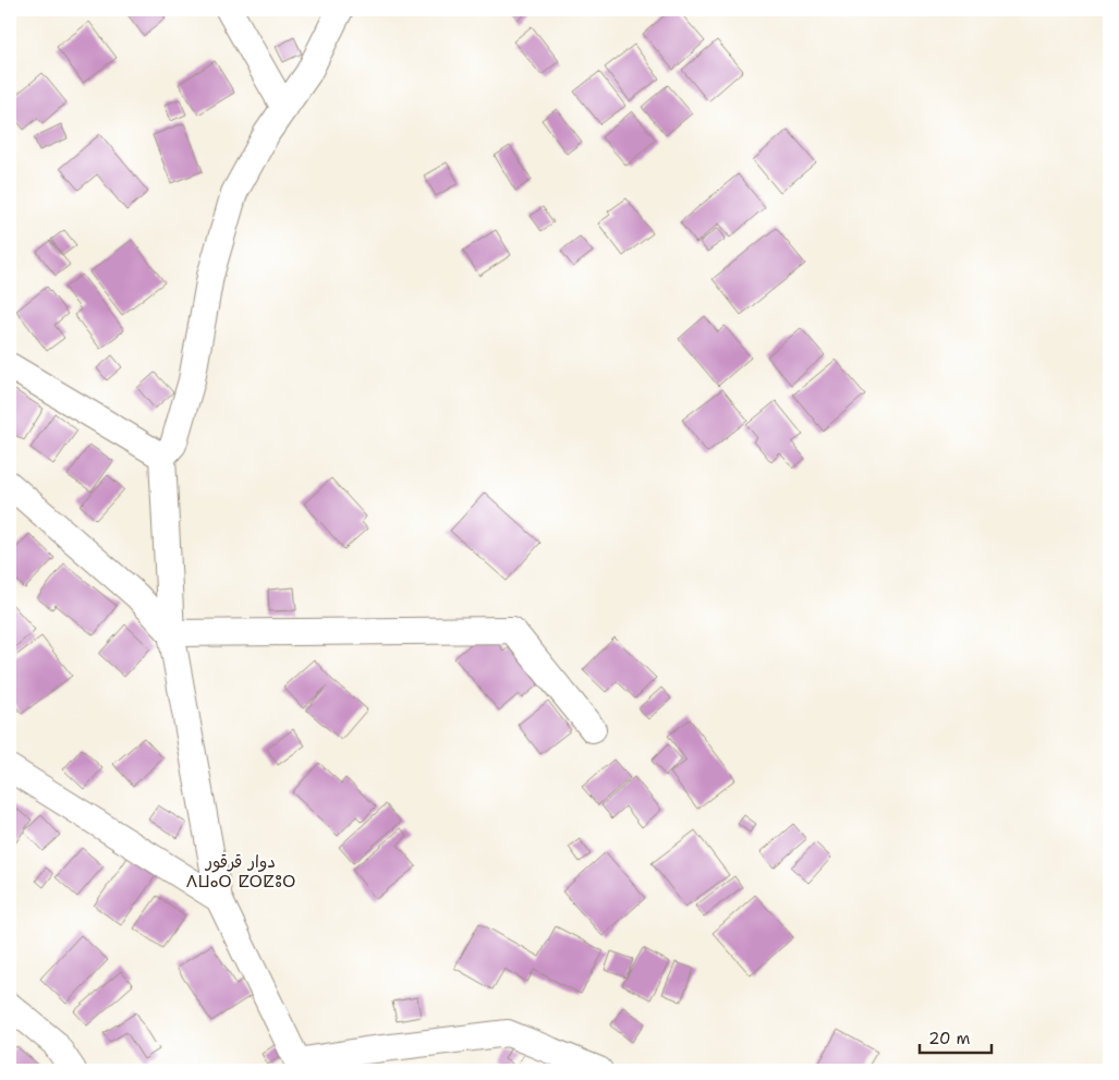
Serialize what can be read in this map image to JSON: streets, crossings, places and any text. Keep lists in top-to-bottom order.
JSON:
{
  "districts": ["دوار قرقور ⴷⵡⴰⵔ ⵇⵔⵇⵓⵔ"],
  "scale_bar": "20 m"
}
